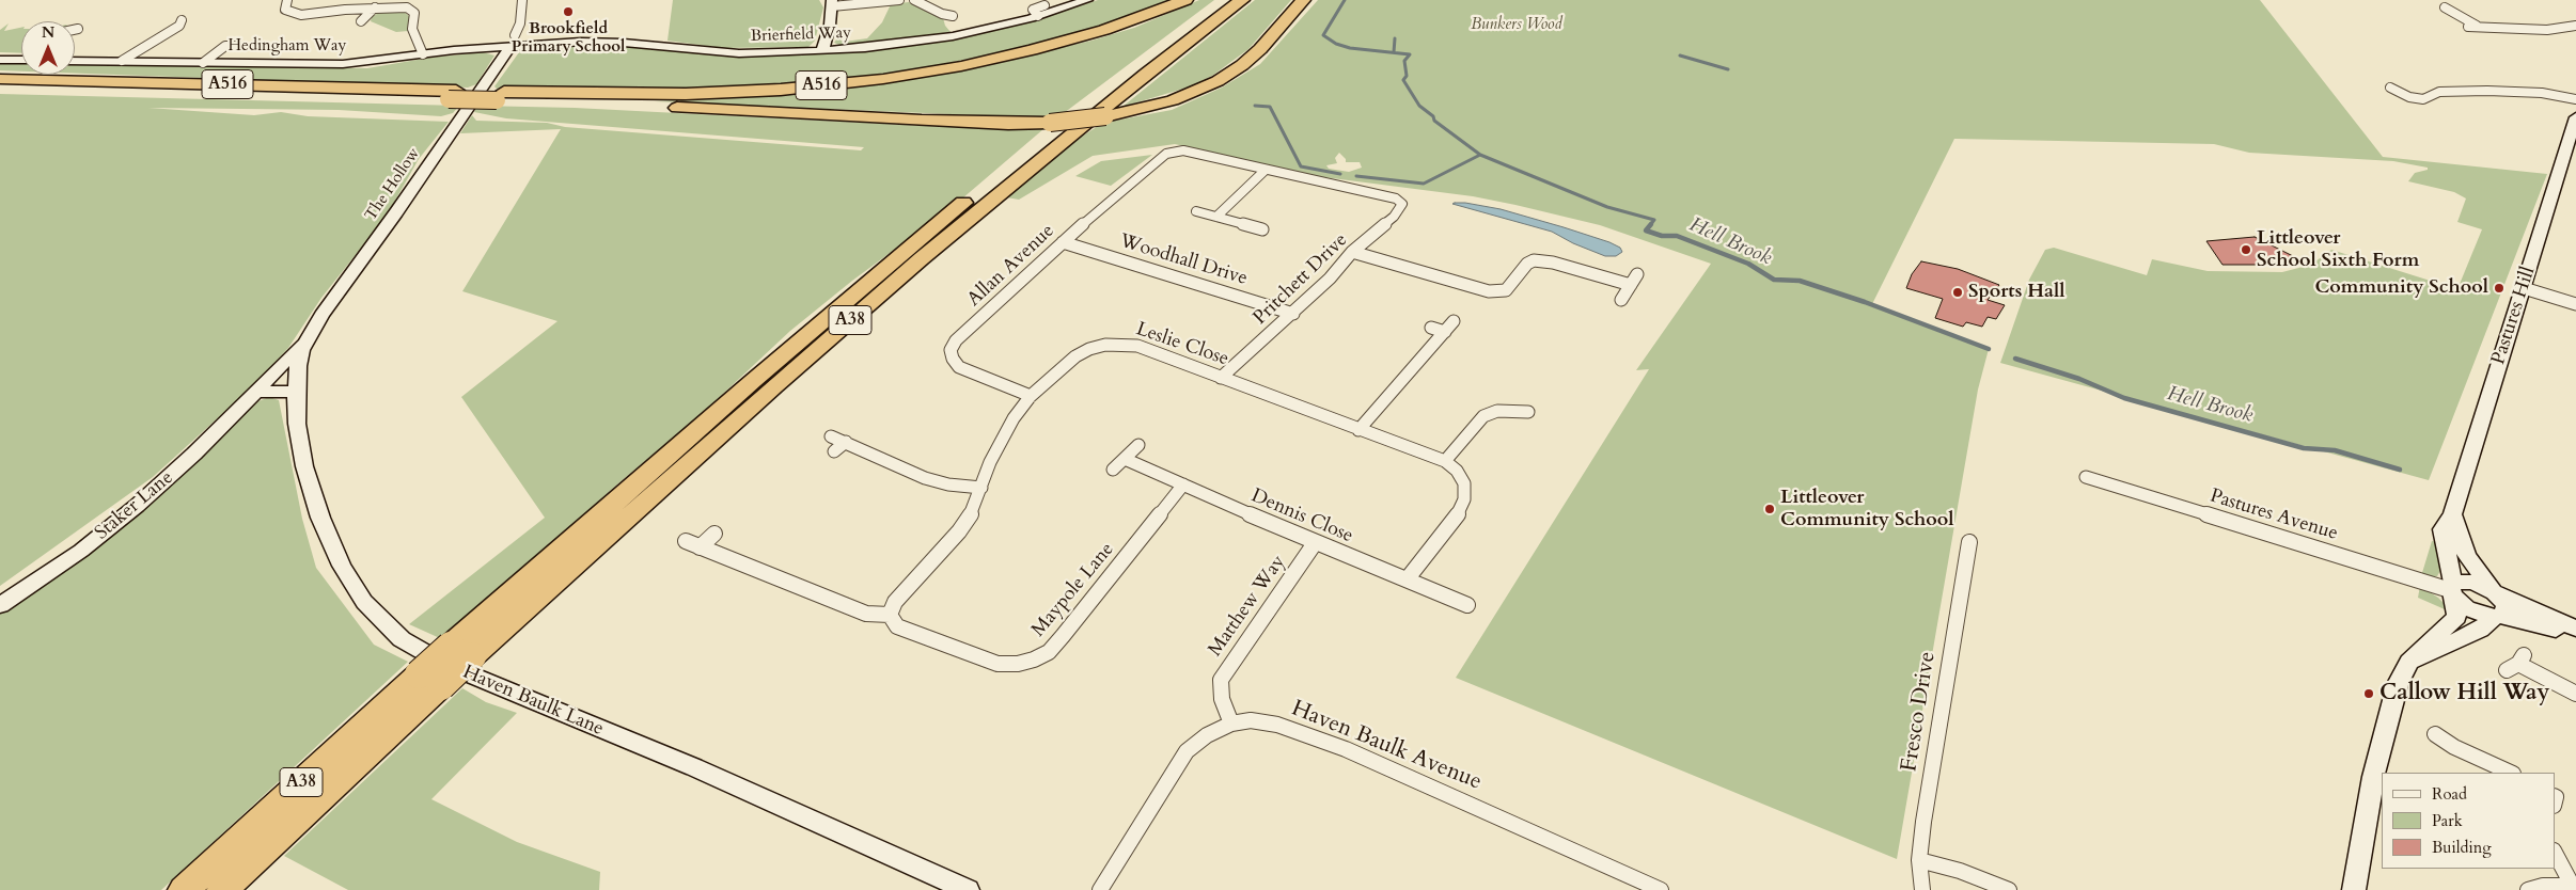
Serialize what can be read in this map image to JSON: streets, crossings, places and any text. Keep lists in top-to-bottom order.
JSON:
{
  "streets": {
    "highway": ["A516", "A38"],
    "street": [
      "Brierfield Way",
      "Hedingham Way",
      "The Hollow",
      "Woodhall Drive",
      "Allan Avenue",
      "Pritchett Drive",
      "Pastures Hill",
      "Leslie Close",
      "Staker Lane",
      "Pastures Avenue",
      "Dennis Close",
      "Maypole Lane",
      "Matthew Way",
      "Haven Baulk Lane",
      "Fresco Drive",
      "Haven Baulk Avenue"
    ]
  },
  "crossings": [
    ["Brierfield Way", "Hedingham Way"],
    ["Brierfield Way", "The Hollow"],
    ["Hedingham Way", "The Hollow"],
    ["The Hollow", "Staker Lane"],
    ["The Hollow", "Haven Baulk Lane"],
    ["Woodhall Drive", "Allan Avenue"],
    ["Woodhall Drive", "Pritchett Drive"],
    ["Allan Avenue", "Pritchett Drive"],
    ["Allan Avenue", "Leslie Close"],
    ["Pritchett Drive", "Leslie Close"],
    ["Pastures Hill", "Pastures Avenue"],
    ["Leslie Close", "Dennis Close"],
    ["Leslie Close", "Maypole Lane"],
    ["Staker Lane", "Haven Baulk Lane"],
    ["Dennis Close", "Maypole Lane"],
    ["Dennis Close", "Matthew Way"],
    ["Matthew Way", "Haven Baulk Avenue"]
  ],
  "water": ["Hell Brook"],
  "parks": ["Bunkers Wood"],
  "places": [
    "Brookfield Primary School",
    "Littleover School Sixth Form",
    "Community School",
    "Sports Hall",
    "Littleover Community School",
    "Callow Hill Way"
  ],
  "legend": ["Road", "Park", "Building"],
  "north": "top"
}
